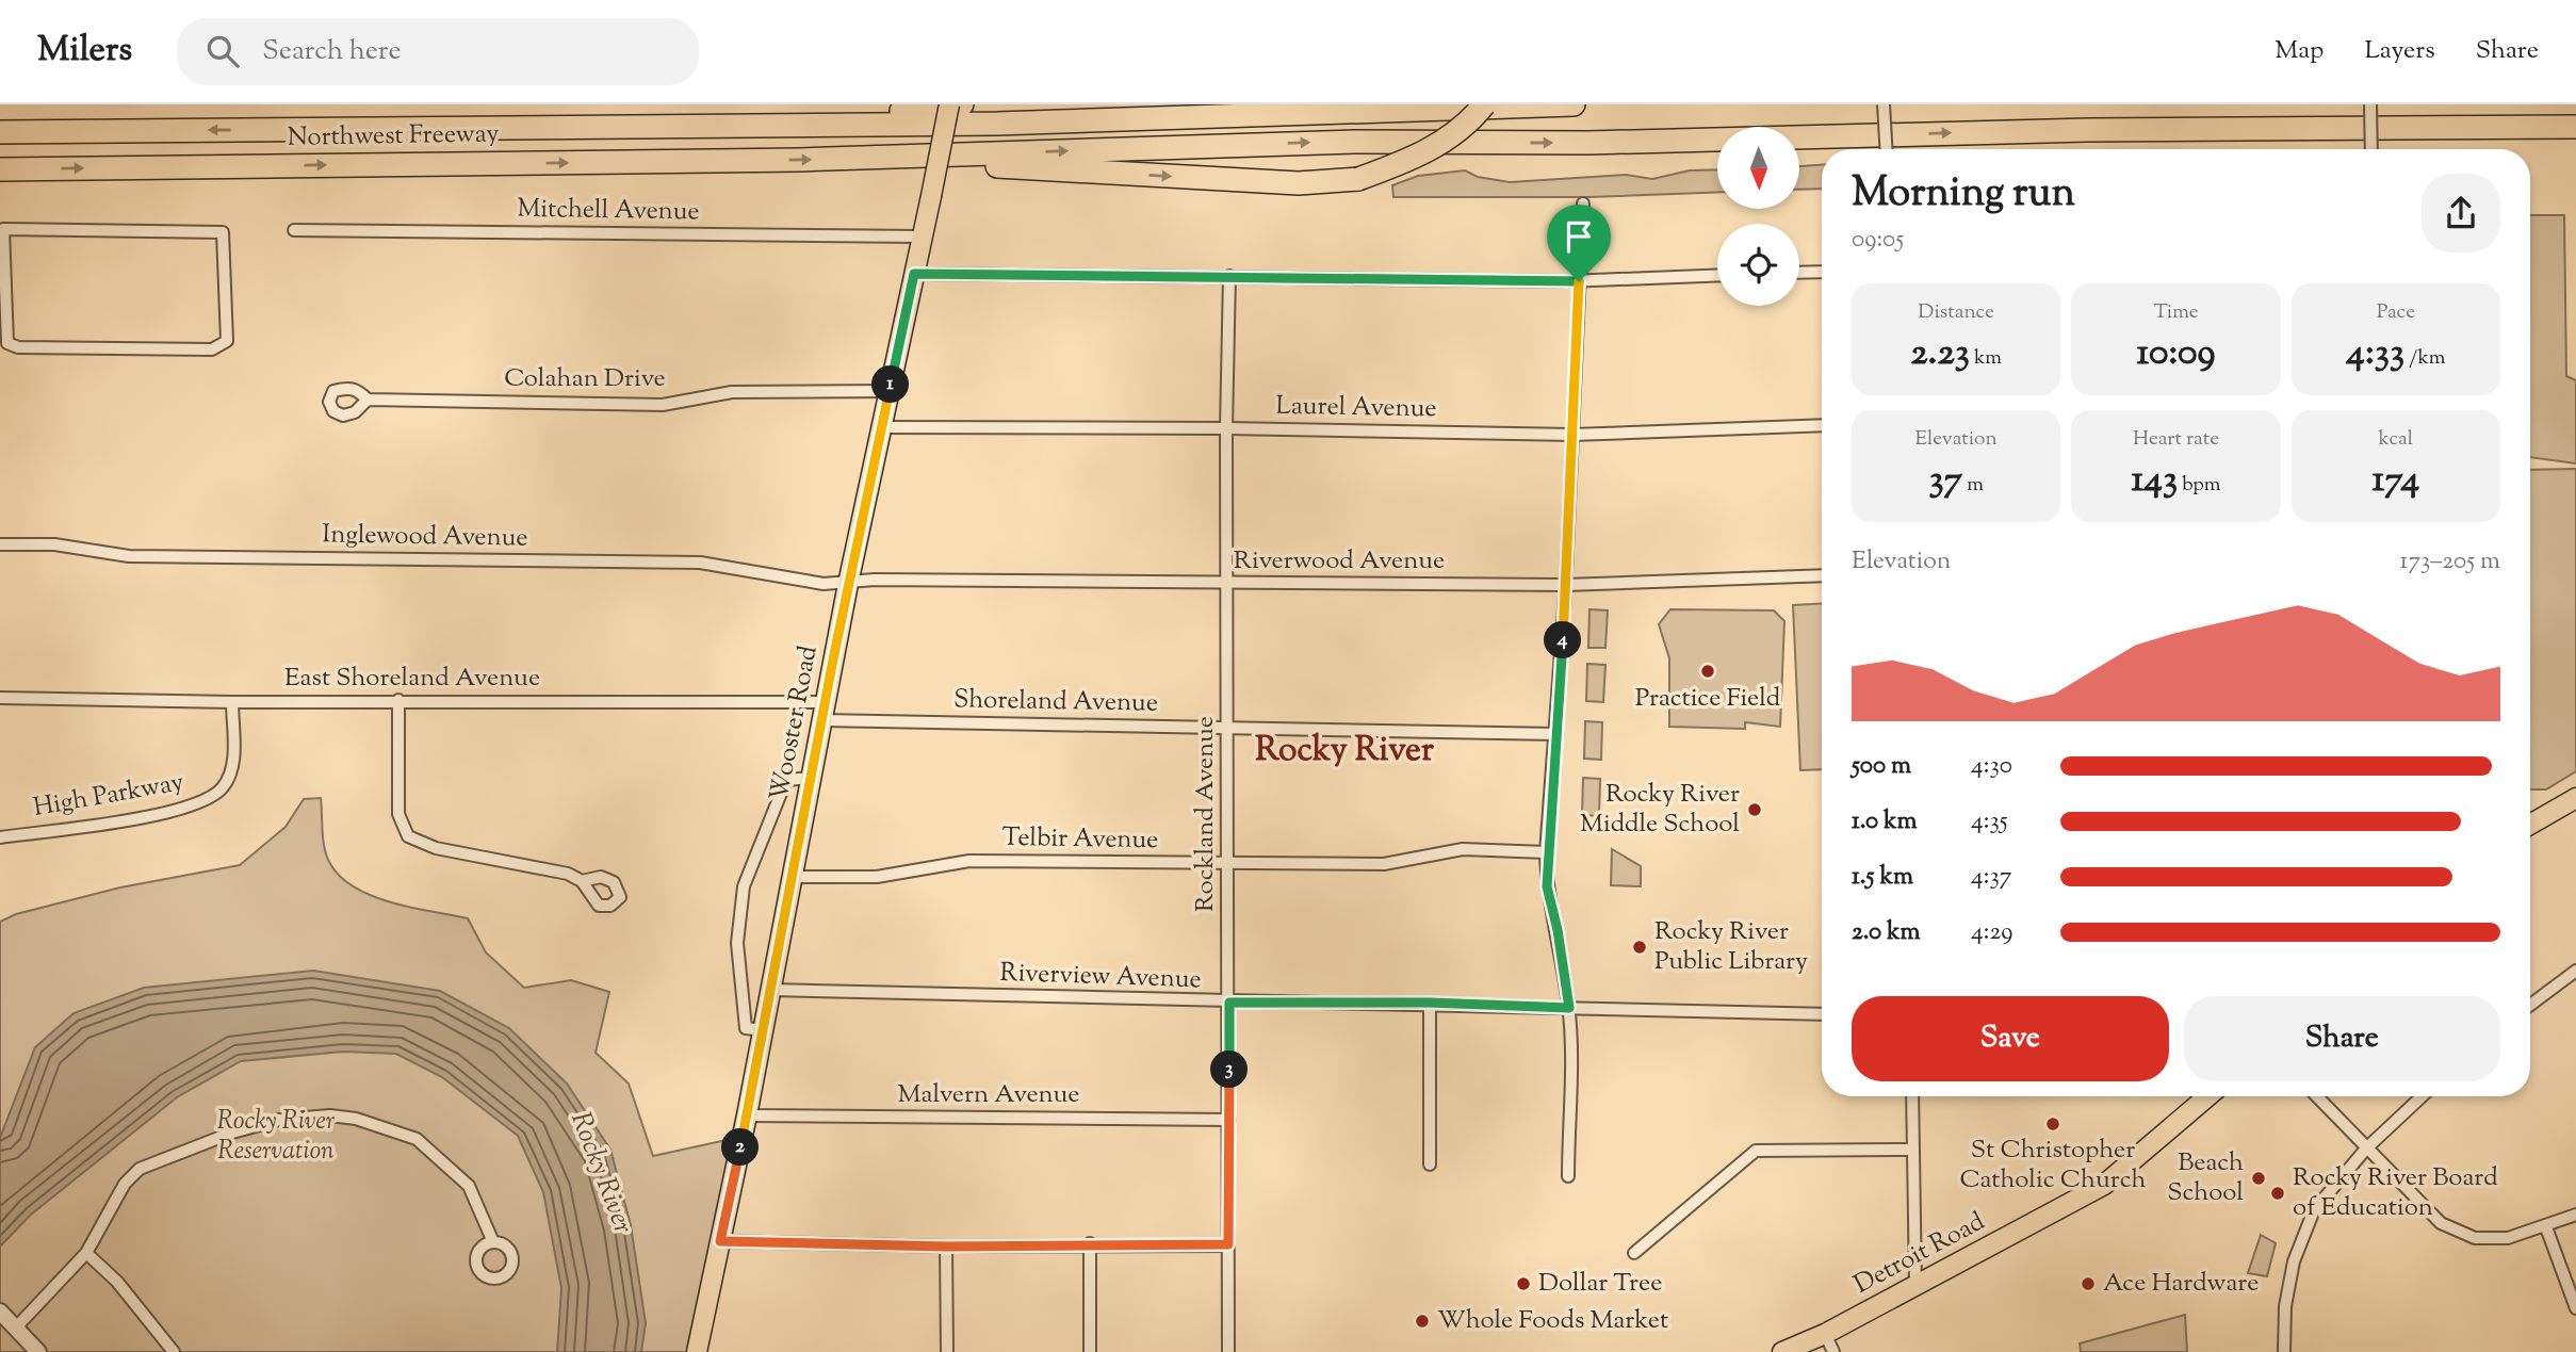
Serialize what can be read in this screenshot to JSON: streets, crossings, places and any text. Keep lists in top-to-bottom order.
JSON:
{
  "streets": {
    "highway": ["Northwest Freeway"],
    "main road": ["Wooster Road", "Detroit Road"],
    "street": [
      "Mitchell Avenue",
      "Colahan Drive",
      "Laurel Avenue",
      "Inglewood Avenue",
      "Riverwood Avenue",
      "East Shoreland Avenue",
      "Shoreland Avenue",
      "High Parkway",
      "Rockland Avenue",
      "Telbir Avenue",
      "Riverview Avenue",
      "Malvern Avenue"
    ]
  },
  "crossings": [
    ["Mitchell Avenue", "Wooster Road"],
    ["Colahan Drive", "Wooster Road"],
    ["Laurel Avenue", "Wooster Road"],
    ["Laurel Avenue", "Rockland Avenue"],
    ["Inglewood Avenue", "Riverwood Avenue"],
    ["Inglewood Avenue", "Wooster Road"],
    ["Riverwood Avenue", "Wooster Road"],
    ["Riverwood Avenue", "Rockland Avenue"],
    ["East Shoreland Avenue", "Shoreland Avenue"],
    ["East Shoreland Avenue", "Wooster Road"],
    ["East Shoreland Avenue", "High Parkway"],
    ["Shoreland Avenue", "Wooster Road"],
    ["Shoreland Avenue", "Rockland Avenue"],
    ["Wooster Road", "Telbir Avenue"],
    ["Wooster Road", "Riverview Avenue"],
    ["Wooster Road", "Malvern Avenue"],
    ["Rockland Avenue", "Telbir Avenue"],
    ["Rockland Avenue", "Riverview Avenue"],
    ["Rockland Avenue", "Malvern Avenue"]
  ],
  "districts": ["Rocky River"],
  "water": ["Rocky River"],
  "parks": ["Rocky River Reservation"],
  "places": [
    "Practice Field",
    "Rocky River Middle School",
    "Rocky River Public Library",
    "St Christopher Catholic Church",
    "Beach School",
    "Rocky River Board of Education",
    "Dollar Tree",
    "Ace Hardware",
    "Whole Foods Market"
  ],
  "north": "bottom",
  "page": {
    "header": "Milers",
    "search": "Search here",
    "nav": ["Map", "Layers", "Share"],
    "heading": ["Morning run", "09:05"],
    "stats": [
      ["Distance", "2.23 km"],
      ["Time", "10:09"],
      ["Pace", "4:33 /km"],
      ["Elevation", "37 m"],
      ["Heart rate", "143 bpm"],
      ["kcal", "174"]
    ],
    "pins": [
      "1",
      "4",
      "3",
      "2"
    ],
    "chart": ["Elevation", "173–205 m"],
    "list": [
      {
        "name": "500 m",
        "note": "4:30"
      },
      {
        "name": "1.0 km",
        "note": "4:35"
      },
      {
        "name": "1.5 km",
        "note": "4:37"
      },
      {
        "name": "2.0 km",
        "note": "4:29"
      }
    ],
    "buttons": ["Save", "Share"]
  }
}
